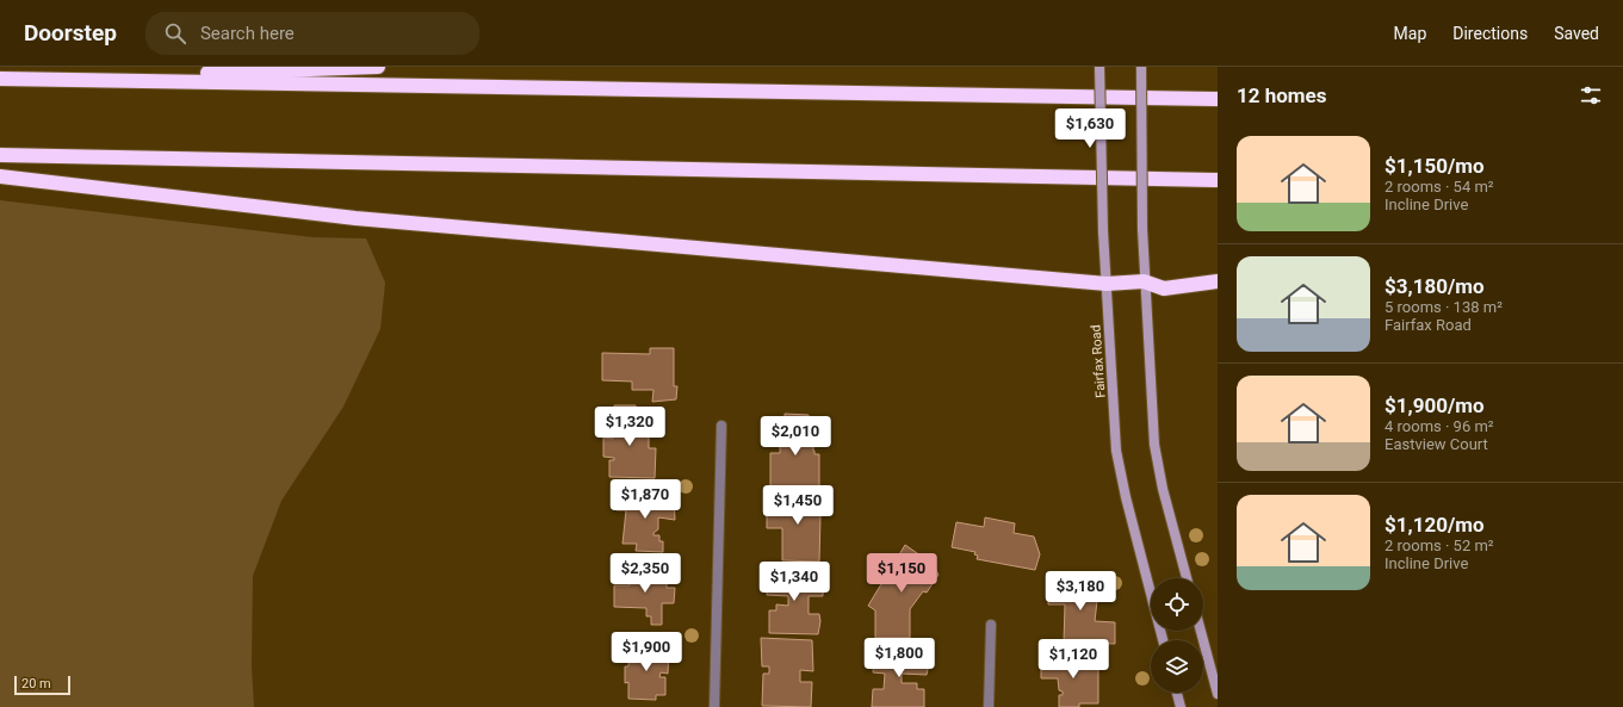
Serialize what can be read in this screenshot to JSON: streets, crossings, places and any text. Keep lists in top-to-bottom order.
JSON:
{
  "streets": {
    "main road": ["Fairfax Road"]
  },
  "scale_bar": "20 m",
  "page": {
    "header": "Doorstep",
    "search": "Search here",
    "nav": ["Map", "Directions", "Saved"],
    "heading": "12 homes",
    "price": [
      "$1,630",
      "$1,320",
      "$2,010",
      "$1,870",
      "$1,450",
      "$2,350",
      "$1,150",
      "$1,340",
      "$3,180",
      "$1,900",
      "$1,800",
      "$1,120"
    ],
    "list": [
      {
        "name": "$1,150/mo",
        "note": "2 rooms · 54 m² · Incline Drive"
      },
      {
        "name": "$3,180/mo",
        "note": "5 rooms · 138 m² · Fairfax Road"
      },
      {
        "name": "$1,900/mo",
        "note": "4 rooms · 96 m² · Eastview Court"
      },
      {
        "name": "$1,120/mo",
        "note": "2 rooms · 52 m² · Incline Drive"
      }
    ],
    "scale": "20 m"
  }
}
